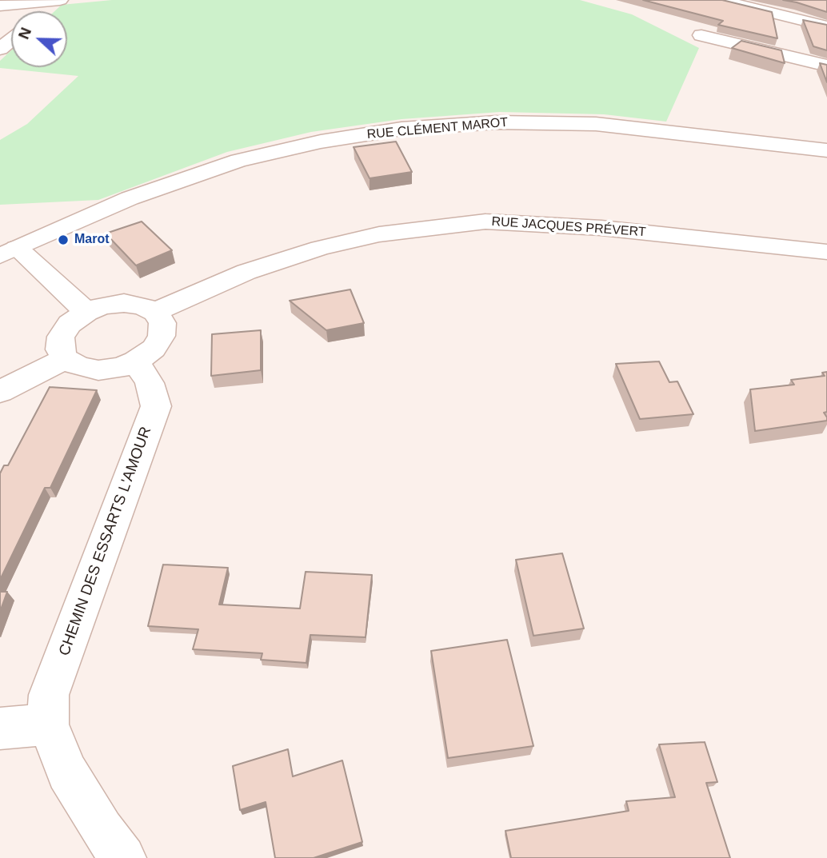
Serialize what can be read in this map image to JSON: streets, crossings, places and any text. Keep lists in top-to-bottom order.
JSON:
{
  "streets": {
    "street": ["RUE CLÉMENT MAROT", "RUE JACQUES PRÉVERT", "CHEMIN DES ESSARTS L'AMOUR"]
  },
  "crossings": [
    ["RUE JACQUES PRÉVERT", "CHEMIN DES ESSARTS L'AMOUR"]
  ],
  "places": ["Marot"],
  "north": "left"
}
